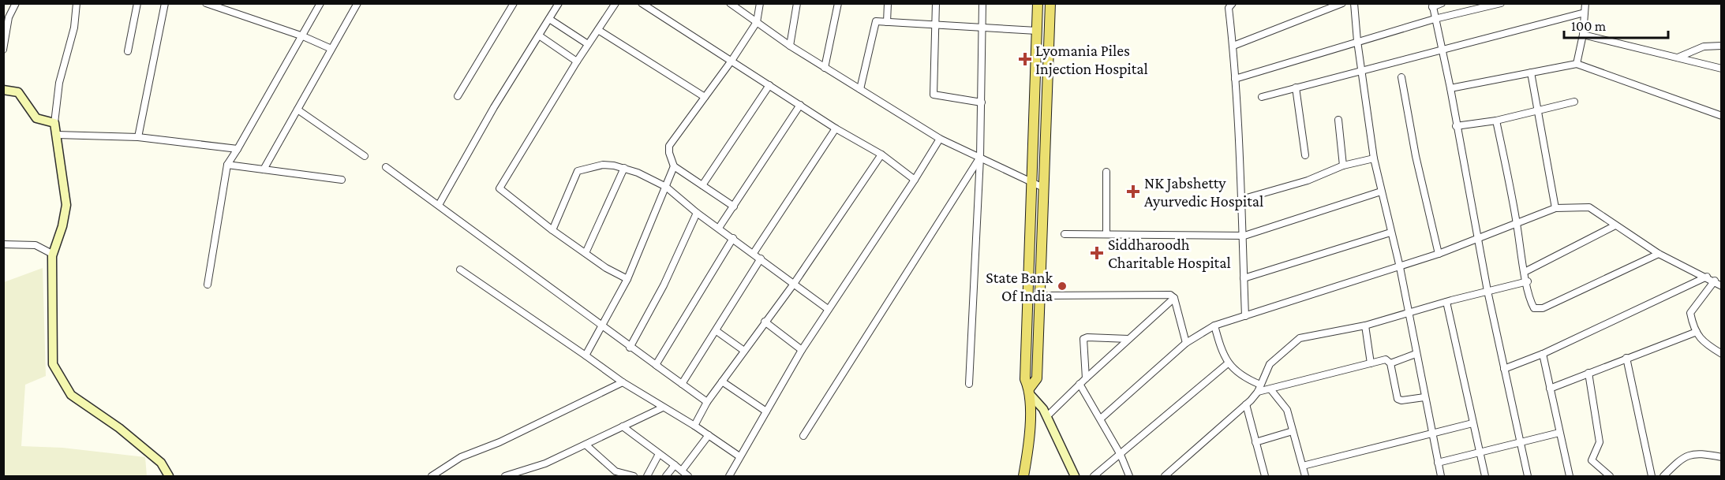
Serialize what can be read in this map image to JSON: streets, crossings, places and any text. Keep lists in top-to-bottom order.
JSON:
{
  "places": {
    "health": ["Lyomania Piles Injection Hospital", "NK Jabshetty Ayurvedic Hospital", "Siddharoodh Charitable Hospital"],
    "other": ["State Bank Of India"]
  },
  "scale_bar": "100 m"
}
